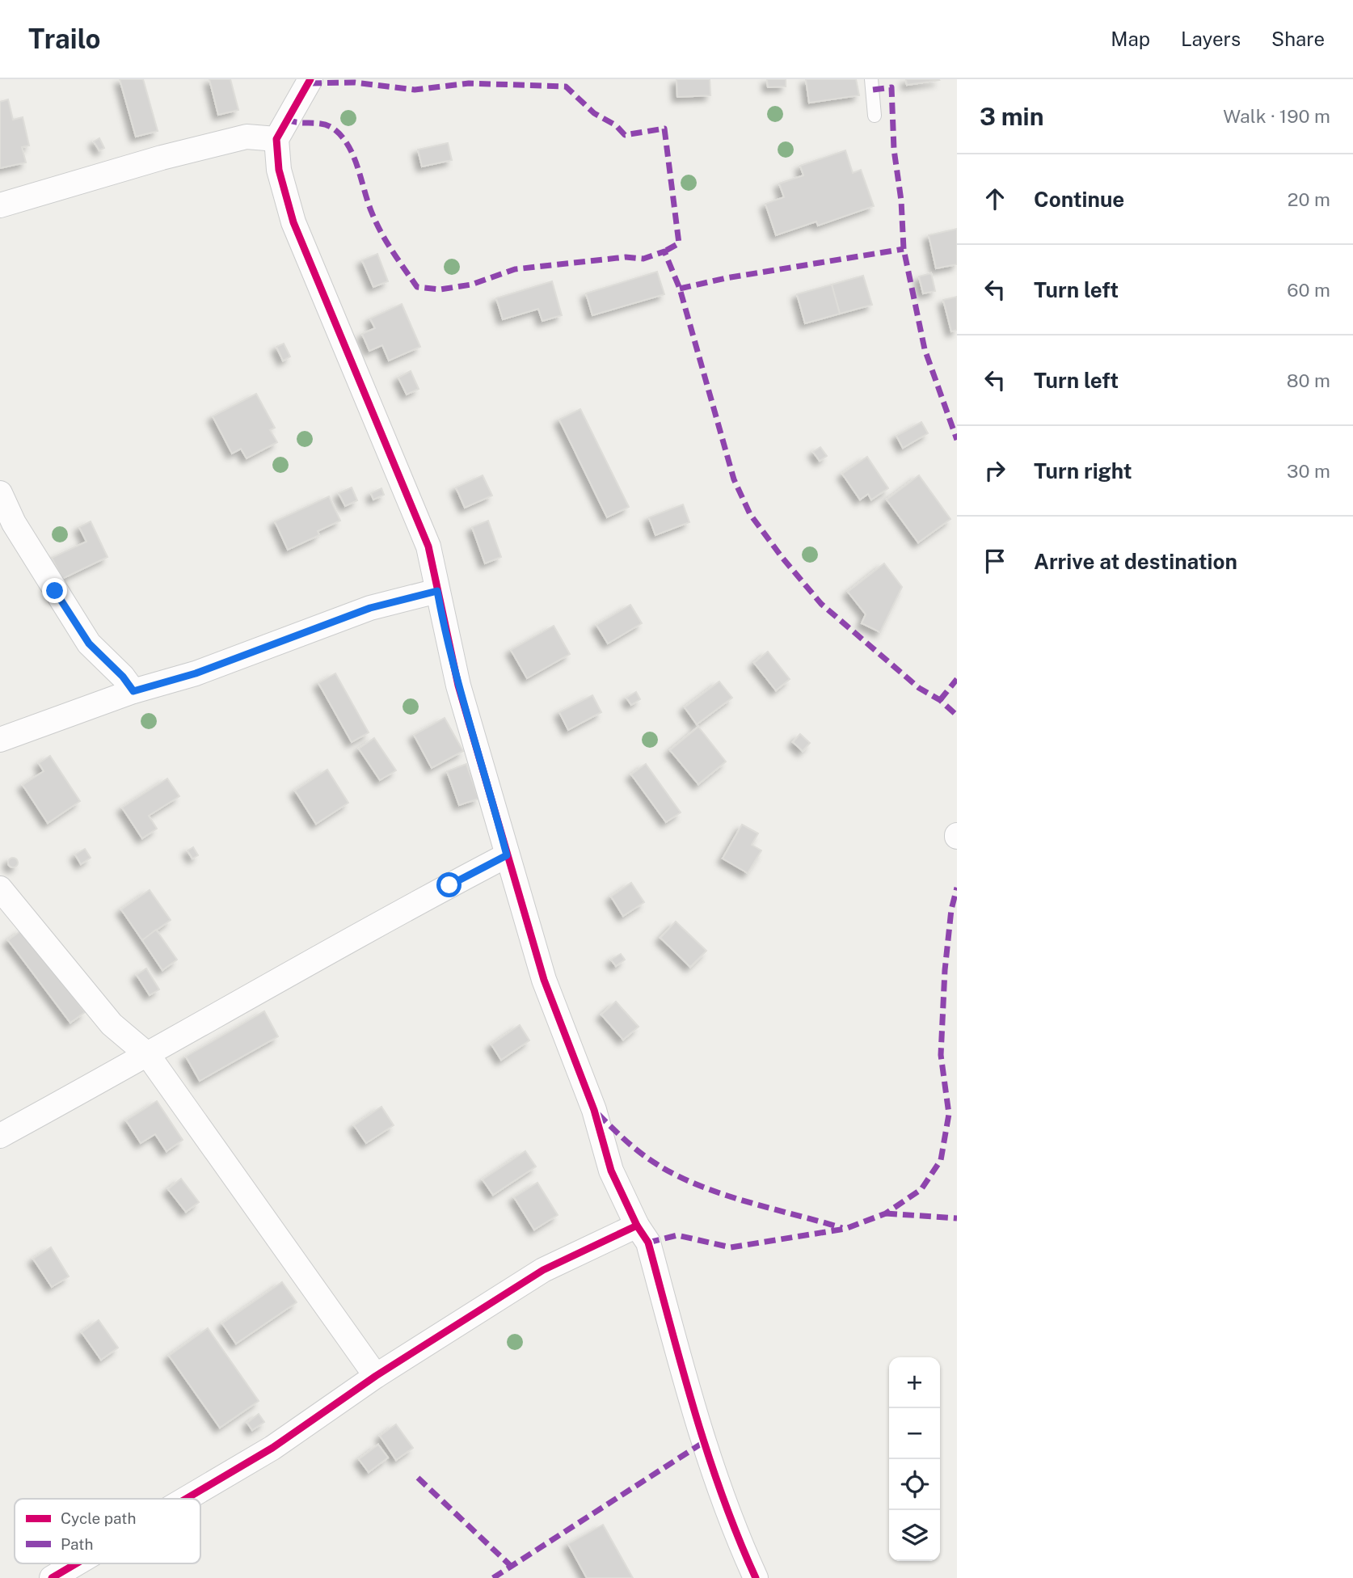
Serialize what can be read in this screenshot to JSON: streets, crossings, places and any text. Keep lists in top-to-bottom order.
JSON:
{
  "legend": ["Cycle path", "Path"],
  "page": {
    "header": "Trailo",
    "nav": ["Map", "Layers", "Share"],
    "heading": ["3 min", "Walk · 190 m"],
    "list": [
      ["Continue", "20 m"],
      ["Turn left", "60 m"],
      ["Turn left", "80 m"],
      ["Turn right", "30 m"],
      "Arrive at destination"
    ],
    "map_buttons": ["+", "−"]
  }
}
